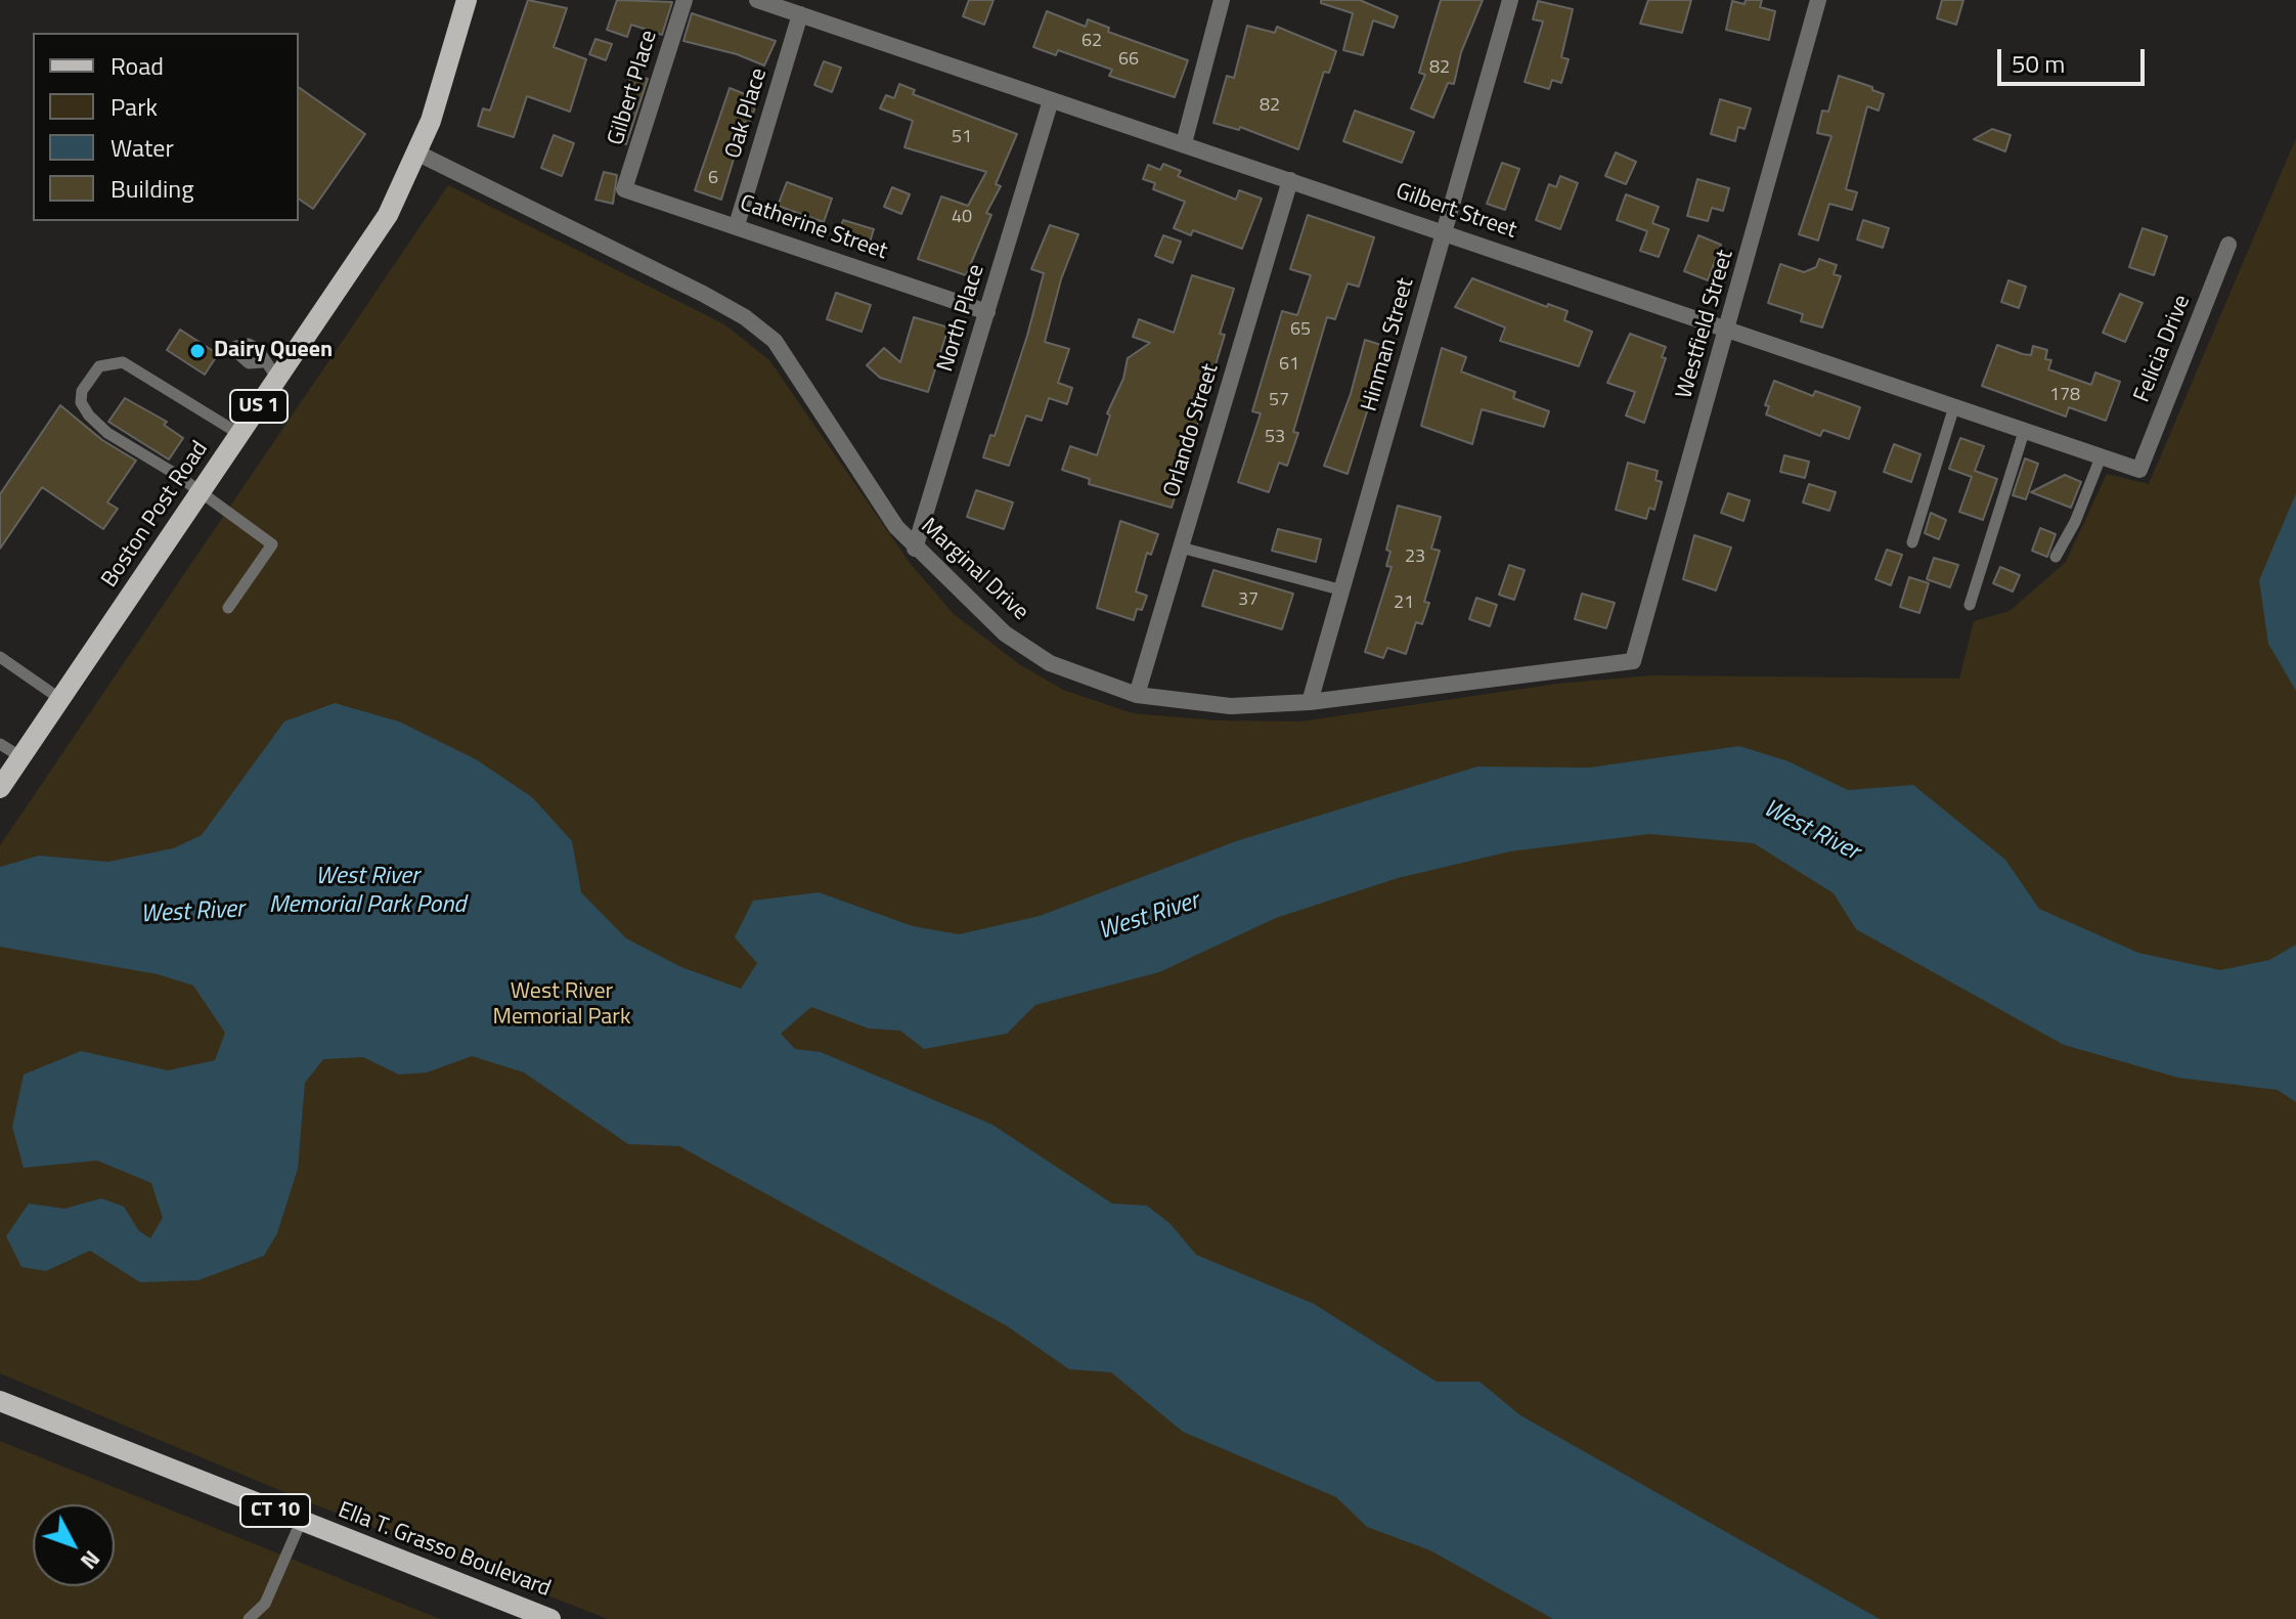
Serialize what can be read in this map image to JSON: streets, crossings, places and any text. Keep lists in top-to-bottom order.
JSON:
{
  "streets": {
    "main road": [
      "US 1",
      "Boston Post Road",
      "CT 10",
      "Ella T. Grasso Boulevard"
    ],
    "street": [
      "Gilbert Place",
      "Oak Place",
      "Gilbert Street",
      "Catherine Street",
      "North Place",
      "Westfield Street",
      "Hinman Street",
      "Felicia Drive",
      "Orlando Street",
      "Marginal Drive"
    ]
  },
  "crossings": [
    ["Gilbert Place", "Catherine Street"],
    ["Oak Place", "Gilbert Street"],
    ["Oak Place", "Catherine Street"],
    ["Gilbert Street", "North Place"],
    ["Gilbert Street", "Westfield Street"],
    ["Gilbert Street", "Hinman Street"],
    ["Gilbert Street", "Felicia Drive"],
    ["Gilbert Street", "Orlando Street"],
    ["Catherine Street", "North Place"],
    ["North Place", "Marginal Drive"],
    ["Westfield Street", "Marginal Drive"],
    ["Hinman Street", "Marginal Drive"],
    ["Orlando Street", "Marginal Drive"],
    ["Boston Post Road", "Marginal Drive"]
  ],
  "water": ["West River", "West River Memorial Park Pond"],
  "parks": ["West River Memorial Park"],
  "places": ["Dairy Queen"],
  "house_numbers": [
    "62",
    "66",
    "82",
    "82",
    "51",
    "6",
    "40",
    "65",
    "61",
    "178",
    "57",
    "53",
    "23",
    "37",
    "21"
  ],
  "legend": [
    "Road",
    "Park",
    "Water",
    "Building"
  ],
  "scale_bar": "50 m",
  "north": "bottom right"
}
